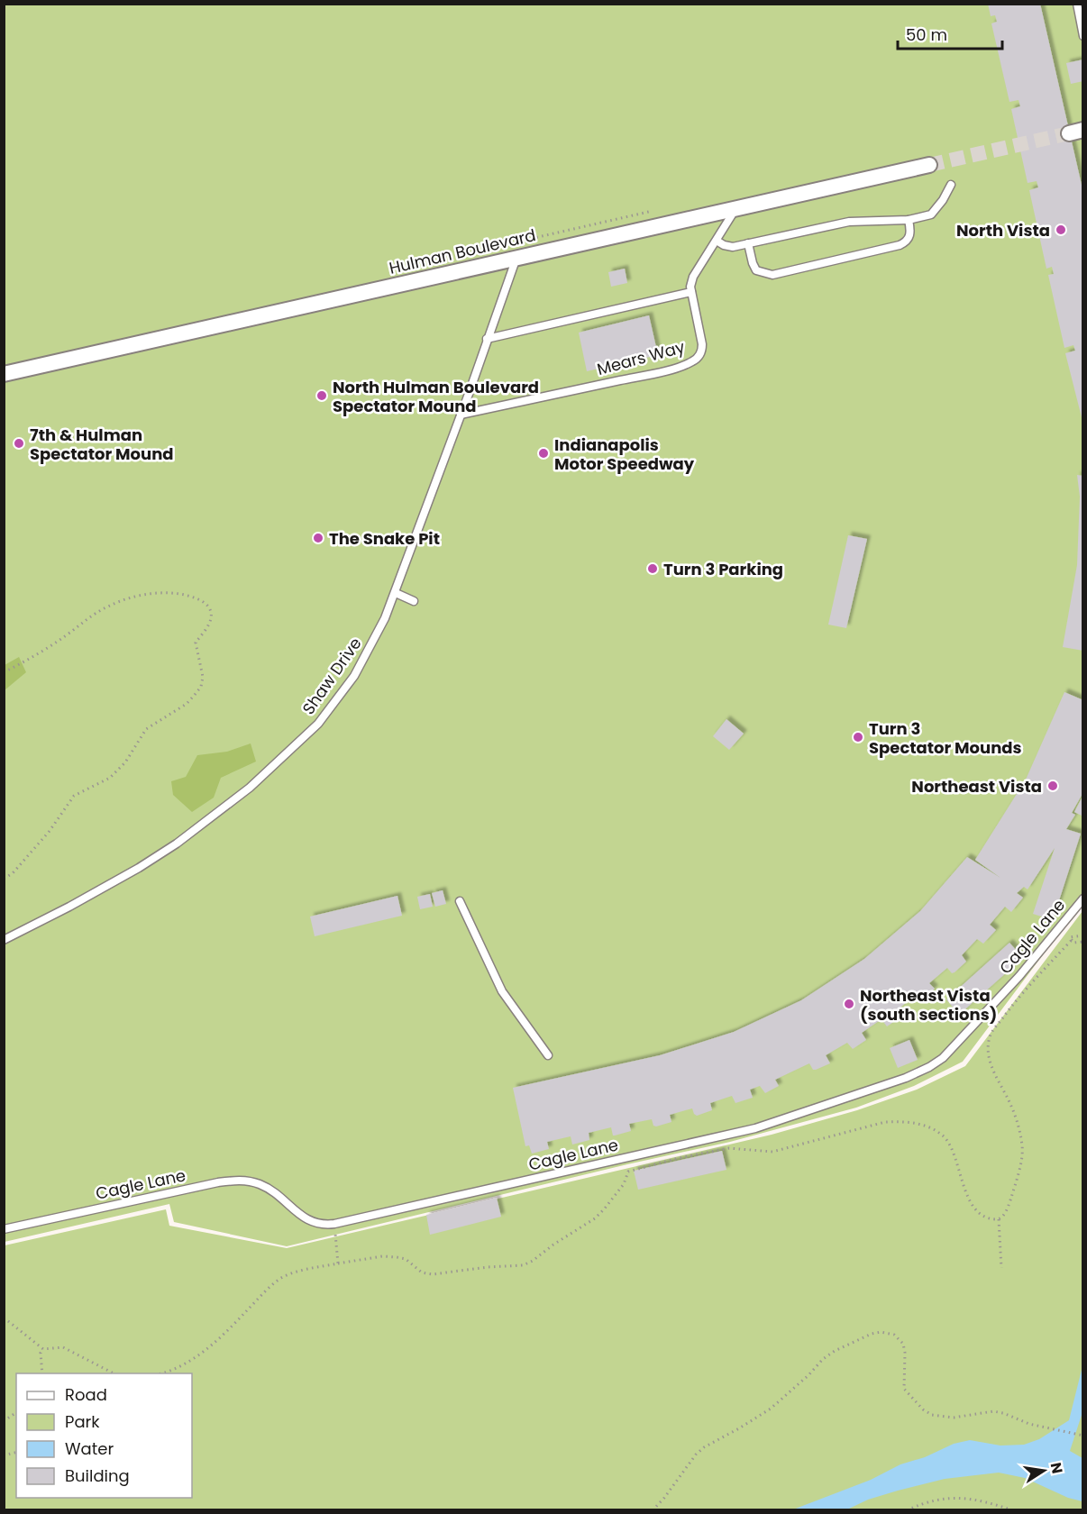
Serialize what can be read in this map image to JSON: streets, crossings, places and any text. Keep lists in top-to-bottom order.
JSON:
{
  "streets": {
    "street": ["Hulman Boulevard"],
    "lane": ["Mears Way", "Shaw Drive", "Cagle Lane"]
  },
  "crossings": [
    ["Hulman Boulevard", "Mears Way"],
    ["Hulman Boulevard", "Shaw Drive"],
    ["Mears Way", "Shaw Drive"]
  ],
  "places": [
    "North Vista",
    "North Hulman Boulevard Spectator Mound",
    "7th & Hulman Spectator Mound",
    "Indianapolis Motor Speedway",
    "The Snake Pit",
    "Turn 3 Parking",
    "Turn 3 Spectator Mounds",
    "Northeast Vista",
    "Northeast Vista (south sections)"
  ],
  "legend": [
    "Road",
    "Park",
    "Water",
    "Building"
  ],
  "scale_bar": "50 m",
  "north": "right"
}
